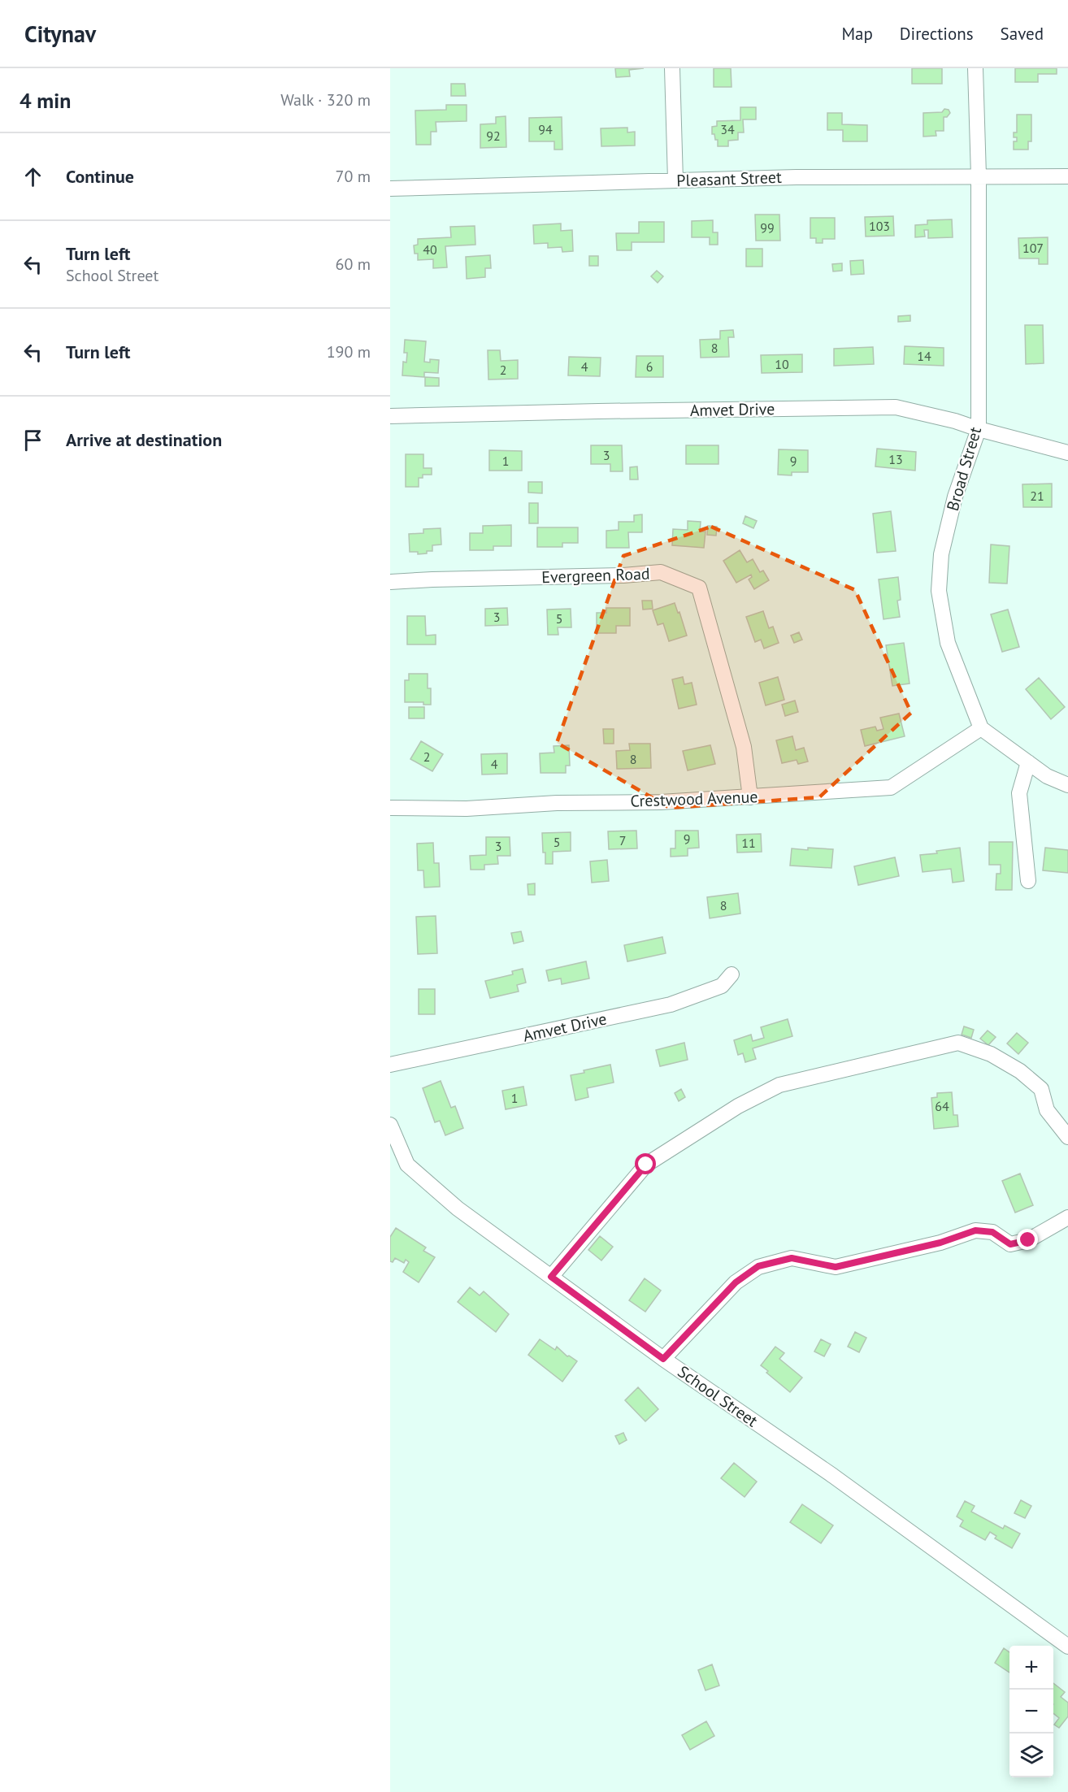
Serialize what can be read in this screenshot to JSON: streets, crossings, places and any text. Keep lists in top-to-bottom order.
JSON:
{
  "streets": {
    "street": [
      "Pleasant Street",
      "Amvet Drive",
      "Broad Street",
      "Evergreen Road",
      "Crestwood Avenue",
      "School Street"
    ]
  },
  "crossings": [
    ["Pleasant Street", "Broad Street"],
    ["Amvet Drive", "Broad Street"],
    ["Broad Street", "Crestwood Avenue"],
    ["Evergreen Road", "Crestwood Avenue"]
  ],
  "house_numbers": [
    "94",
    "34",
    "92",
    "103",
    "99",
    "107",
    "40",
    "8",
    "14",
    "10",
    "4",
    "6",
    "2",
    "3",
    "13",
    "1",
    "9",
    "21",
    "3",
    "5",
    "2",
    "8",
    "4",
    "9",
    "7",
    "5",
    "11",
    "3",
    "8",
    "1",
    "64"
  ],
  "page": {
    "header": "Citynav",
    "nav": ["Map", "Directions", "Saved"],
    "heading": ["4 min", "Walk · 320 m"],
    "list": [
      ["Continue", "70 m"],
      ["Turn left", "School Street", "60 m"],
      ["Turn left", "190 m"],
      "Arrive at destination"
    ],
    "map_buttons": ["+", "−"]
  }
}
